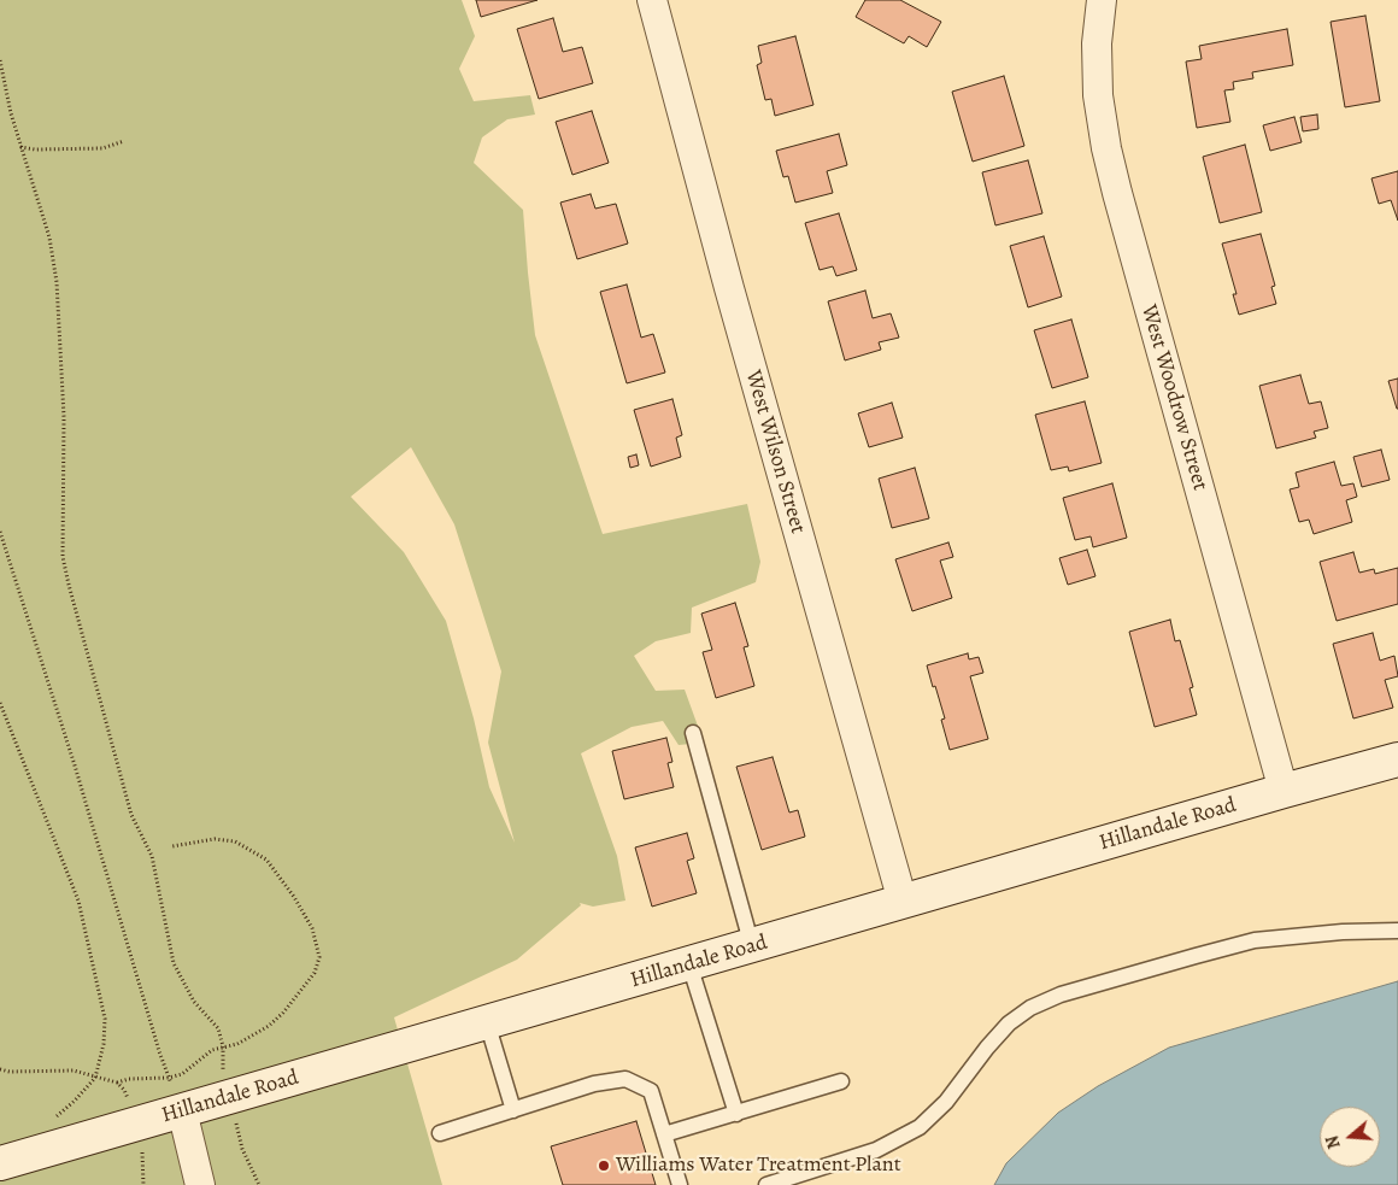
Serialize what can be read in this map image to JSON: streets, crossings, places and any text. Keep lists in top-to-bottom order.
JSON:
{
  "streets": {
    "main road": ["Hillandale Road"],
    "street": ["West Woodrow Street", "West Wilson Street"]
  },
  "crossings": [
    ["West Woodrow Street", "Hillandale Road"],
    ["West Wilson Street", "Hillandale Road"]
  ],
  "places": ["Williams Water Treatment Plant"],
  "north": "left"
}
